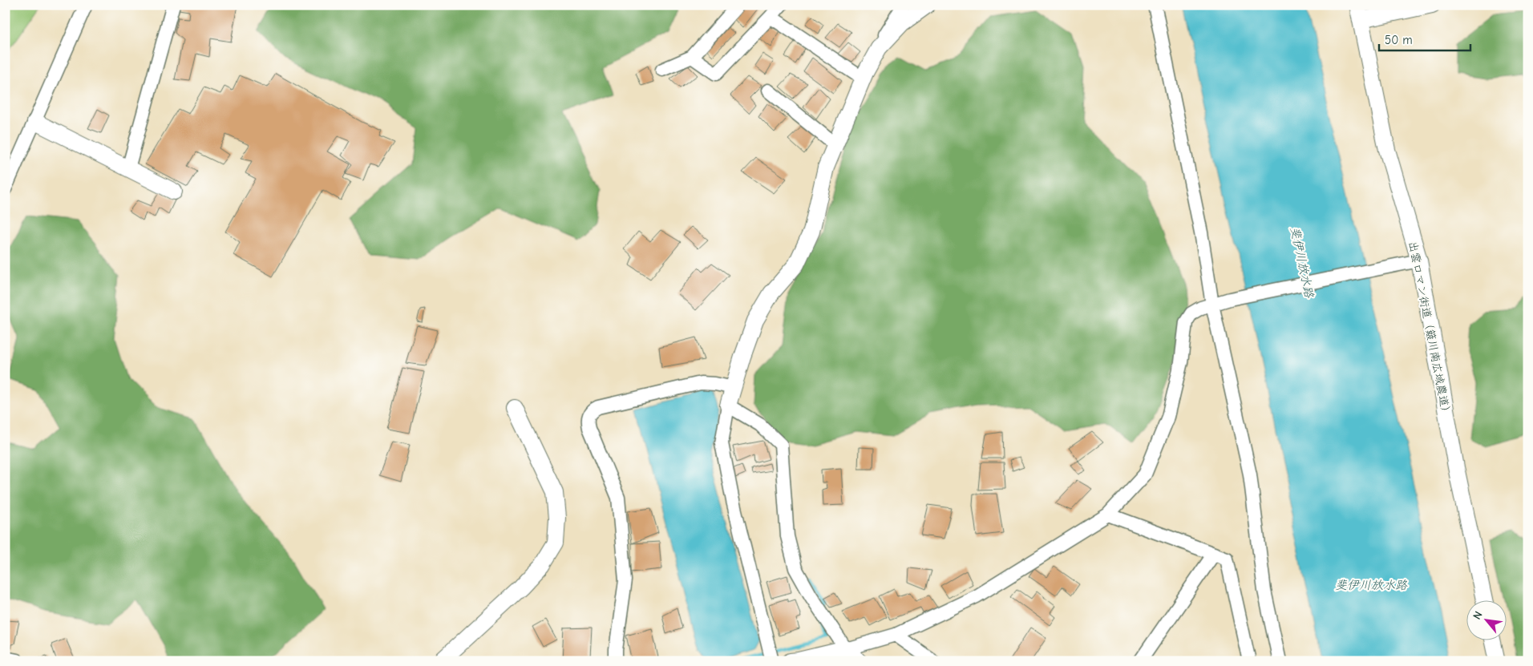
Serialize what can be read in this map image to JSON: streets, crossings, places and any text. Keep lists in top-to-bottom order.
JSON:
{
  "streets": {
    "street": ["出雲ロマン街道（簸川南広域農道）"]
  },
  "water": ["斐伊川放水路"],
  "scale_bar": "50 m",
  "north": "top left"
}
